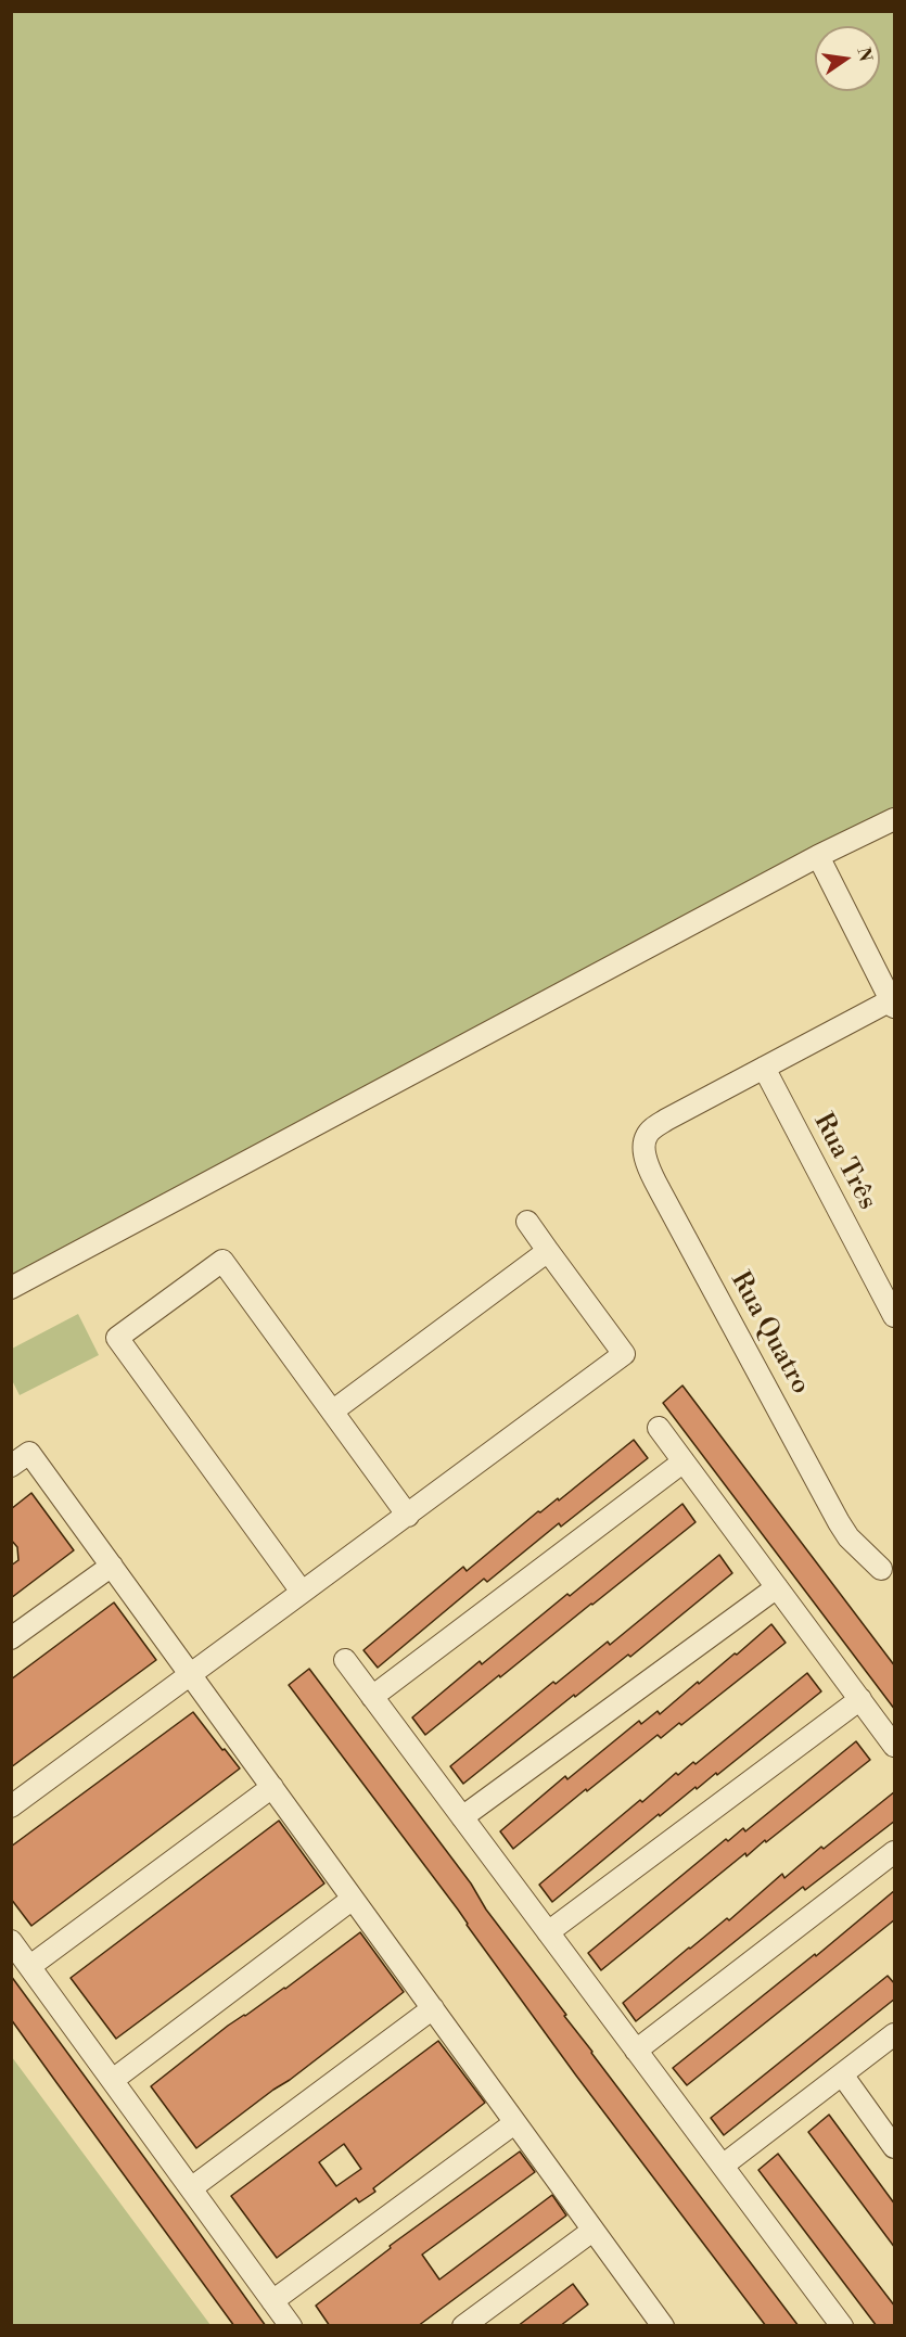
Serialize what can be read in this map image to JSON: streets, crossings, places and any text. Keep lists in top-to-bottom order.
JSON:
{
  "streets": {
    "street": ["Rua Três", "Rua Quatro"]
  },
  "crossings": [
    ["Rua Três", "Rua Quatro"]
  ],
  "north": "right"
}
